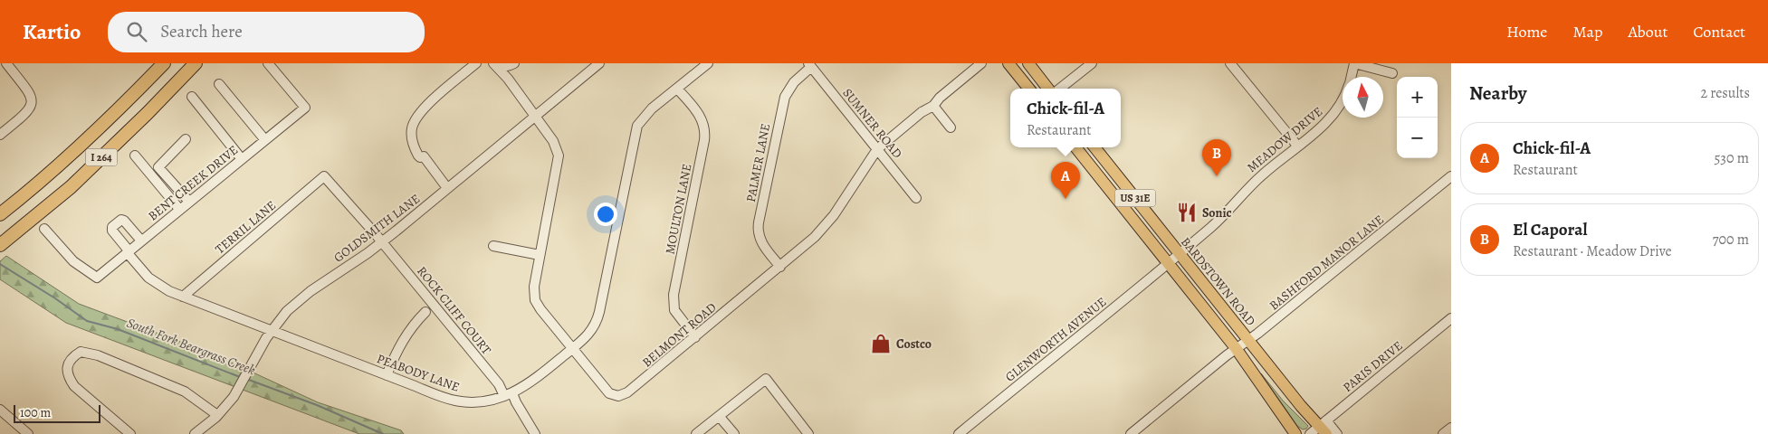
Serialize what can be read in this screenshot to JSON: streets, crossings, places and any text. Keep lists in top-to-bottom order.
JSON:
{
  "streets": {
    "highway": ["I 264"],
    "main road": ["US 31E", "BARDSTOWN ROAD"],
    "street": [
      "SUMNER ROAD",
      "MEADOW DRIVE",
      "PALMER LANE",
      "BENT CREEK DRIVE",
      "MOULTON LANE",
      "TERRIL LANE",
      "GOLDSMITH LANE",
      "BASHFORD MANOR LANE",
      "ROCK CLIFF COURT",
      "BELMONT ROAD",
      "GLENWORTH AVENUE",
      "PARIS DRIVE",
      "PEABODY LANE"
    ]
  },
  "crossings": [
    ["SUMNER ROAD", "PALMER LANE"],
    ["SUMNER ROAD", "BELMONT ROAD"],
    ["MEADOW DRIVE", "US 31E"],
    ["MEADOW DRIVE", "BARDSTOWN ROAD"],
    ["MEADOW DRIVE", "GLENWORTH AVENUE"],
    ["PALMER LANE", "BELMONT ROAD"],
    ["BENT CREEK DRIVE", "PEABODY LANE"],
    ["US 31E", "BASHFORD MANOR LANE"],
    ["US 31E", "GLENWORTH AVENUE"],
    ["MOULTON LANE", "BELMONT ROAD"],
    ["MOULTON LANE", "PEABODY LANE"],
    ["TERRIL LANE", "ROCK CLIFF COURT"],
    ["TERRIL LANE", "PEABODY LANE"],
    ["GOLDSMITH LANE", "ROCK CLIFF COURT"],
    ["GOLDSMITH LANE", "BELMONT ROAD"],
    ["GOLDSMITH LANE", "PEABODY LANE"],
    ["BASHFORD MANOR LANE", "BARDSTOWN ROAD"],
    ["BARDSTOWN ROAD", "PARIS DRIVE"],
    ["ROCK CLIFF COURT", "PEABODY LANE"],
    ["BELMONT ROAD", "PEABODY LANE"]
  ],
  "water": ["South Fork Beargrass Creek"],
  "places": {
    "restaurant": ["Sonic"],
    "shop": ["Costco"]
  },
  "scale_bar": "100 m",
  "north": "top",
  "page": {
    "header": "Kartio",
    "search": "Search here",
    "nav": [
      "Home",
      "Map",
      "About",
      "Contact"
    ],
    "heading": ["Nearby", "2 results"],
    "map_buttons": ["+", "−"],
    "popup": ["Chick-fil-A", "Restaurant"],
    "list": [
      {
        "mark": "A",
        "name": "Chick-fil-A",
        "note": "Restaurant",
        "value": "530 m"
      },
      {
        "mark": "B",
        "name": "El Caporal",
        "note": "Restaurant · Meadow Drive",
        "value": "700 m"
      }
    ],
    "pins": ["B", "A"],
    "scale": "100 m"
  }
}
